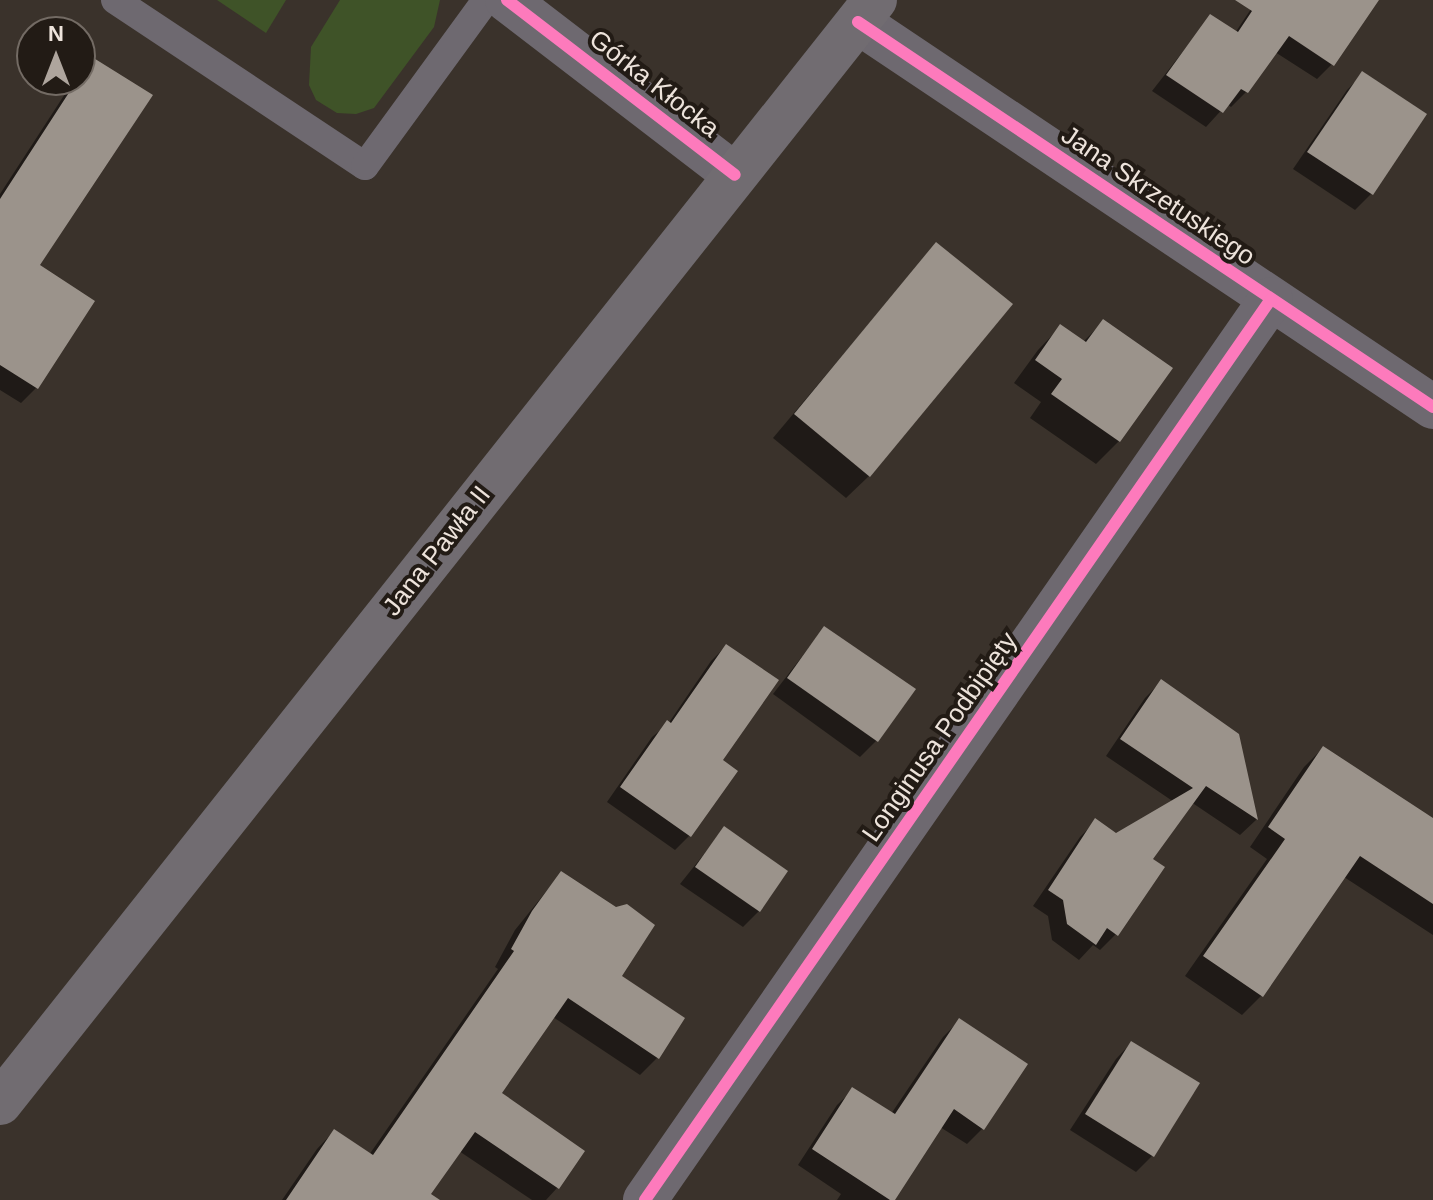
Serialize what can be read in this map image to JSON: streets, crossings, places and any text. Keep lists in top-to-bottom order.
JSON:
{
  "streets": {
    "main road": ["Jana Pawła II"],
    "street": ["Górka Kłocka", "Jana Skrzetuskiego", "Longinusa Podbipięty"]
  },
  "crossings": [
    ["Górka Kłocka", "Jana Pawła II"],
    ["Jana Skrzetuskiego", "Jana Pawła II"],
    ["Jana Skrzetuskiego", "Longinusa Podbipięty"]
  ],
  "north": "top"
}
